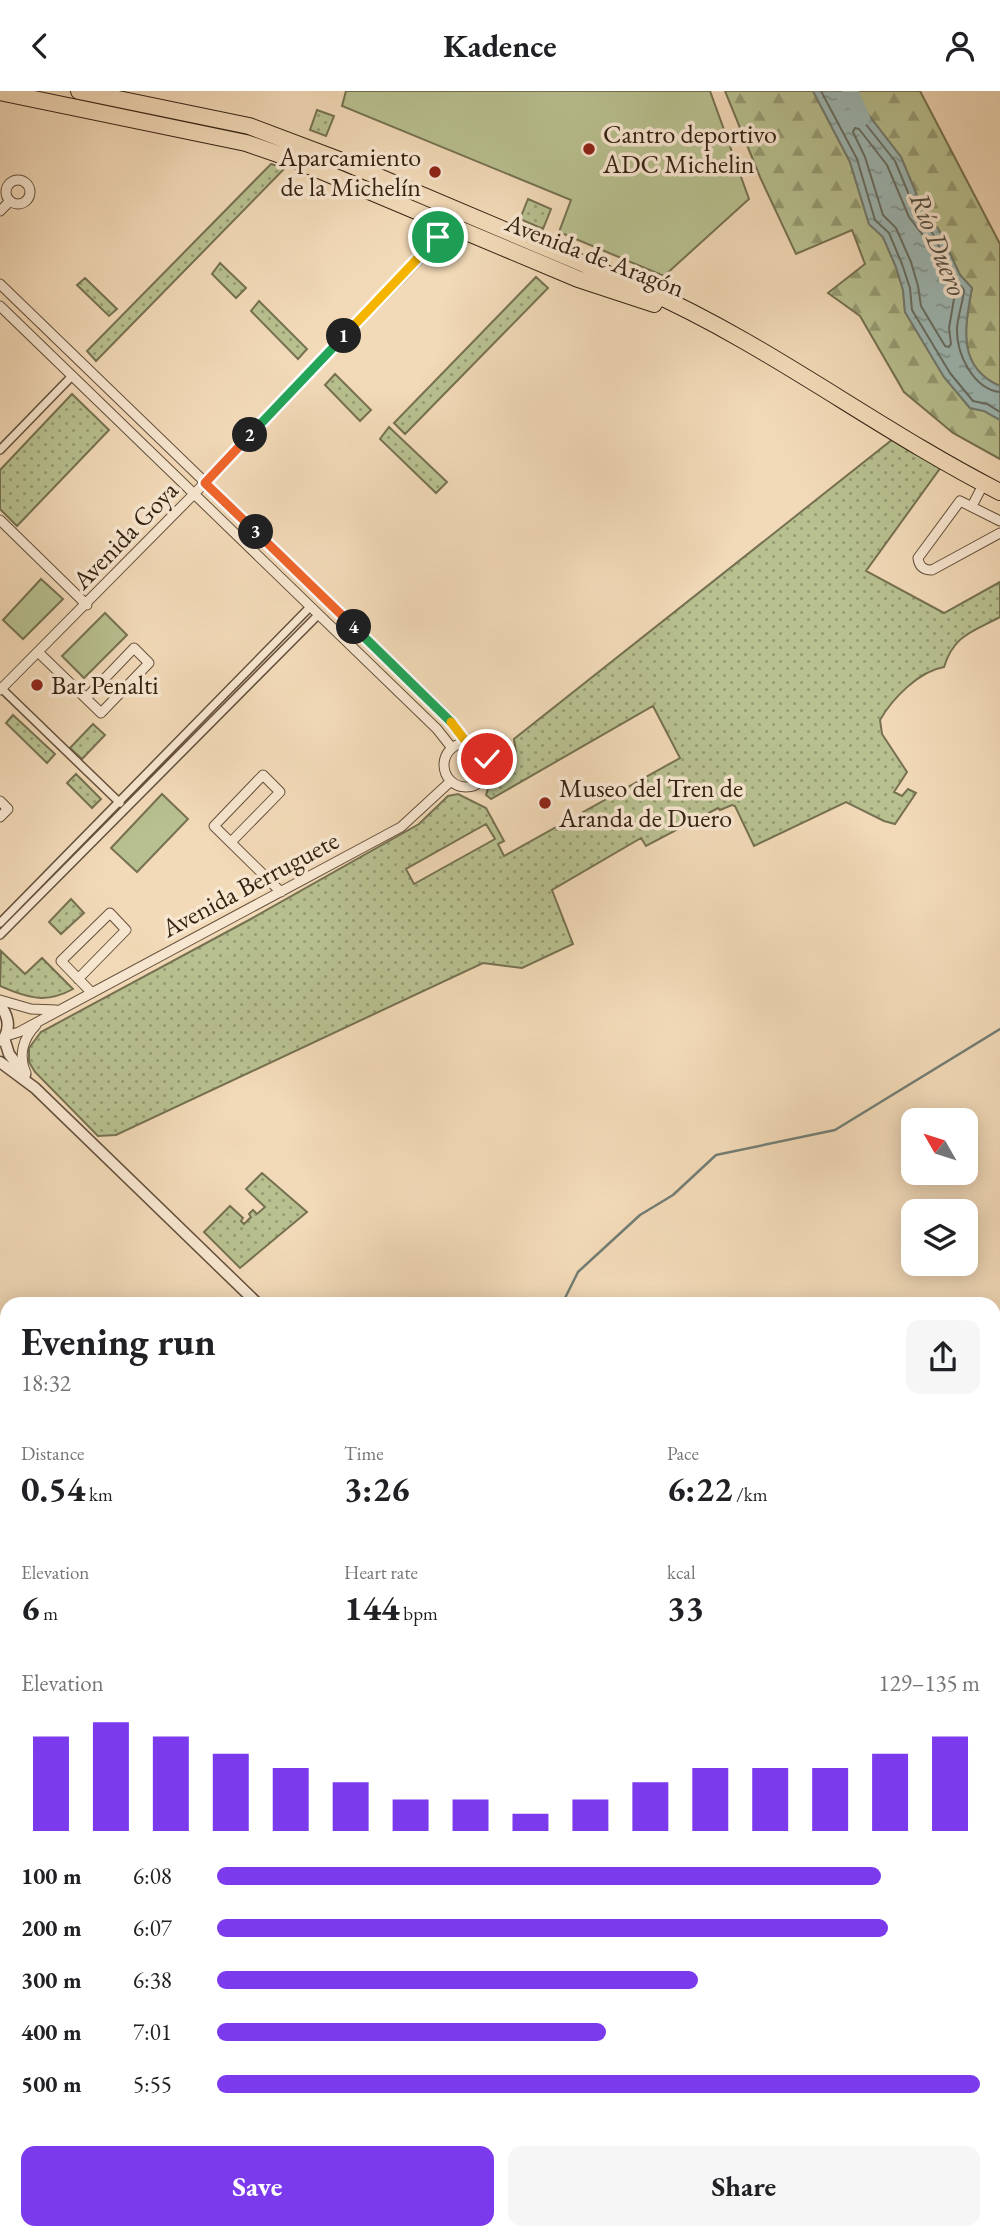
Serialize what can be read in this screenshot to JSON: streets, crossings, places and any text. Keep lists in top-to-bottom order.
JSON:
{
  "streets": {
    "highway": ["Avenida de Aragón"],
    "street": ["Avenida Goya", "Avenida Berruguete"]
  },
  "crossings": [
    ["Avenida de Aragón", "Avenida Goya"]
  ],
  "water": ["Río Duero"],
  "places": [
    "Cantro deportivo ADC Michelin",
    "Aparcamiento de la Michelín",
    "Bar Penalti",
    "Museo del Tren de Aranda de Duero"
  ],
  "north": "top left",
  "page": {
    "header": "Kadence",
    "pins": [
      "1",
      "2",
      "3",
      "4"
    ],
    "heading": ["Evening run", "18:32"],
    "stats": [
      ["Distance", "0.54 km"],
      ["Time", "3:26"],
      ["Pace", "6:22 /km"],
      ["Elevation", "6 m"],
      ["Heart rate", "144 bpm"],
      ["kcal", "33"]
    ],
    "chart": ["Elevation", "129–135 m"],
    "list": [
      {
        "name": "100 m",
        "note": "6:08"
      },
      {
        "name": "200 m",
        "note": "6:07"
      },
      {
        "name": "300 m",
        "note": "6:38"
      },
      {
        "name": "400 m",
        "note": "7:01"
      },
      {
        "name": "500 m",
        "note": "5:55"
      }
    ],
    "buttons": ["Save", "Share"]
  }
}
